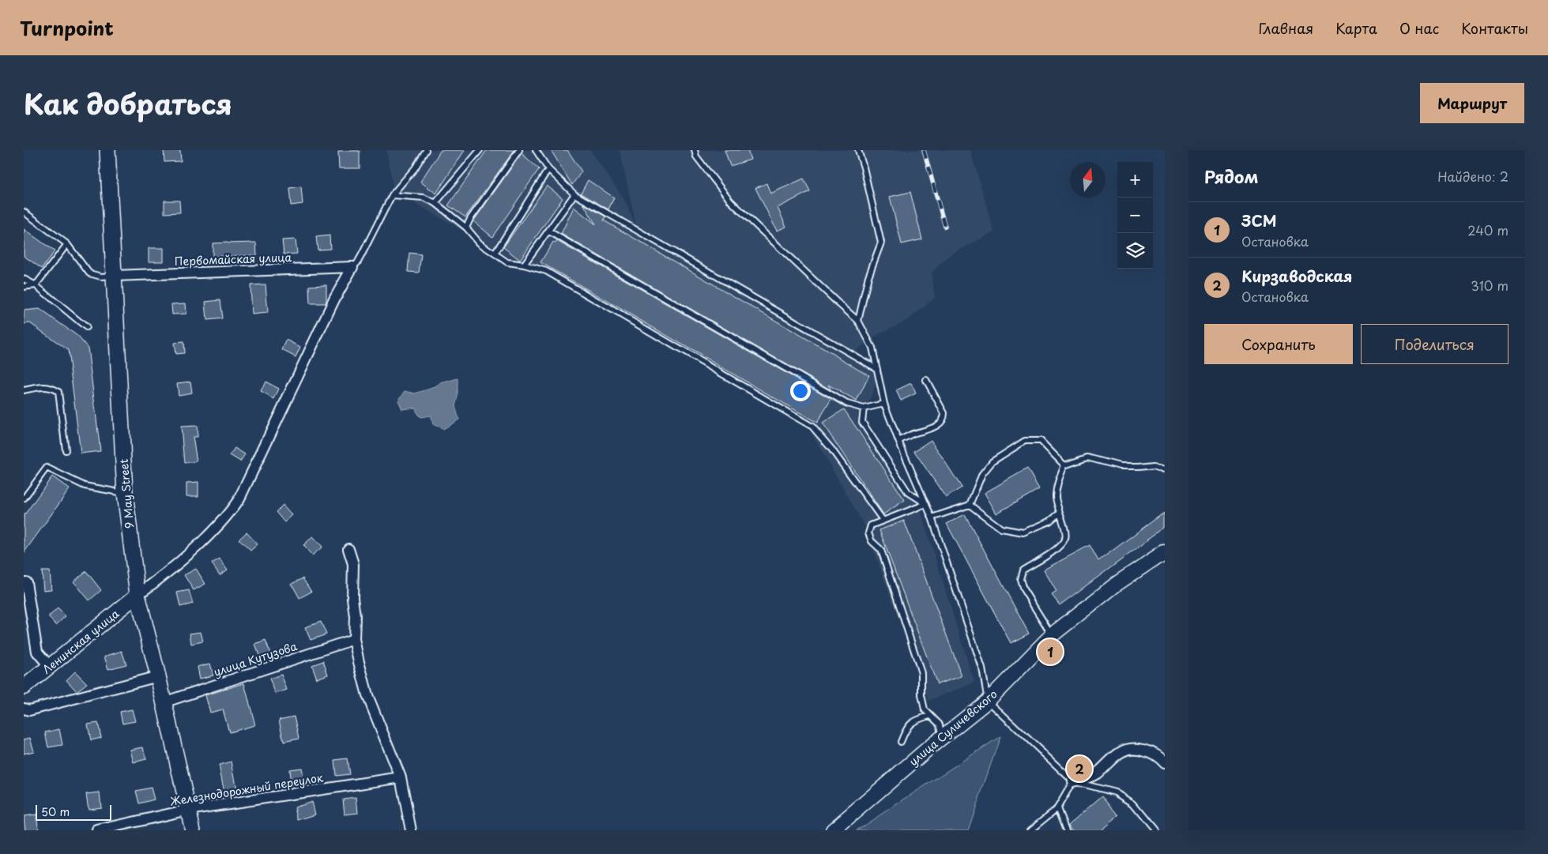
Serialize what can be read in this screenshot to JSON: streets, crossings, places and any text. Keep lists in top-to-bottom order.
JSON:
{
  "streets": {
    "main road": ["9 May Street"],
    "street": [
      "Первомайская улица",
      "Ленинская улица",
      "улица Кутузова",
      "улица Суличевского",
      "Железнодорожный переулок"
    ]
  },
  "crossings": [
    ["Первомайская улица", "9 May Street"],
    ["9 May Street", "Ленинская улица"],
    ["9 May Street", "улица Кутузова"],
    ["9 May Street", "Железнодорожный переулок"]
  ],
  "scale_bar": "50 m",
  "north": "top",
  "page": {
    "header": "Turnpoint",
    "nav": [
      "Главная",
      "Карта",
      "О нас",
      "Контакты"
    ],
    "title": "Как добраться",
    "buttons": [
      "Маршрут",
      ["Сохранить", "Поделиться"]
    ],
    "heading": ["Рядом", "Найдено: 2"],
    "map_buttons": ["+", "−"],
    "list": [
      {
        "mark": "1",
        "name": "ЗСМ",
        "note": "Остановка",
        "value": "240 m"
      },
      {
        "mark": "2",
        "name": "Кирзаводская",
        "note": "Остановка",
        "value": "310 m"
      }
    ],
    "pins": ["1", "2"],
    "scale": "50 m"
  }
}
